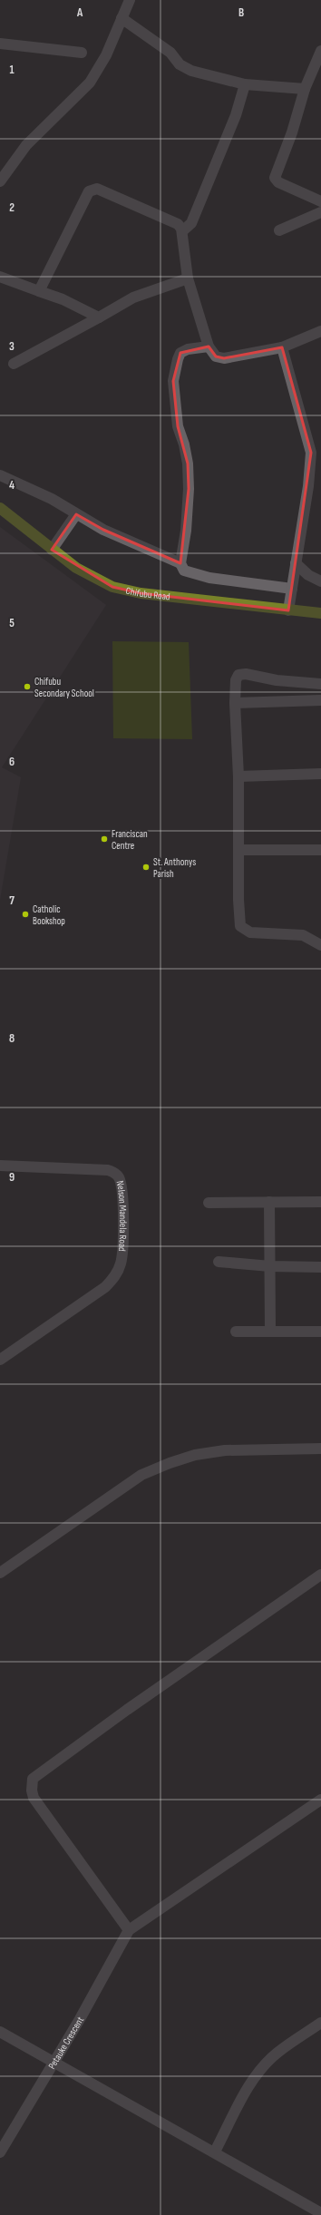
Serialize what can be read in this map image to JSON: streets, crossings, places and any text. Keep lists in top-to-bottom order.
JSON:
{
  "streets": {
    "main road": ["Chifubu Road"],
    "street": ["Nelson Mandela Road", "Petauke Crescent"]
  },
  "places": [
    "Chifubu Secondary School",
    "Franciscan Centre",
    "St. Anthonys Parish",
    "Catholic Bookshop"
  ],
  "grid": {
    "columns": ["A", "B"],
    "rows": [
      "1",
      "2",
      "3",
      "4",
      "5",
      "6",
      "7",
      "8",
      "9"
    ]
  }
}
